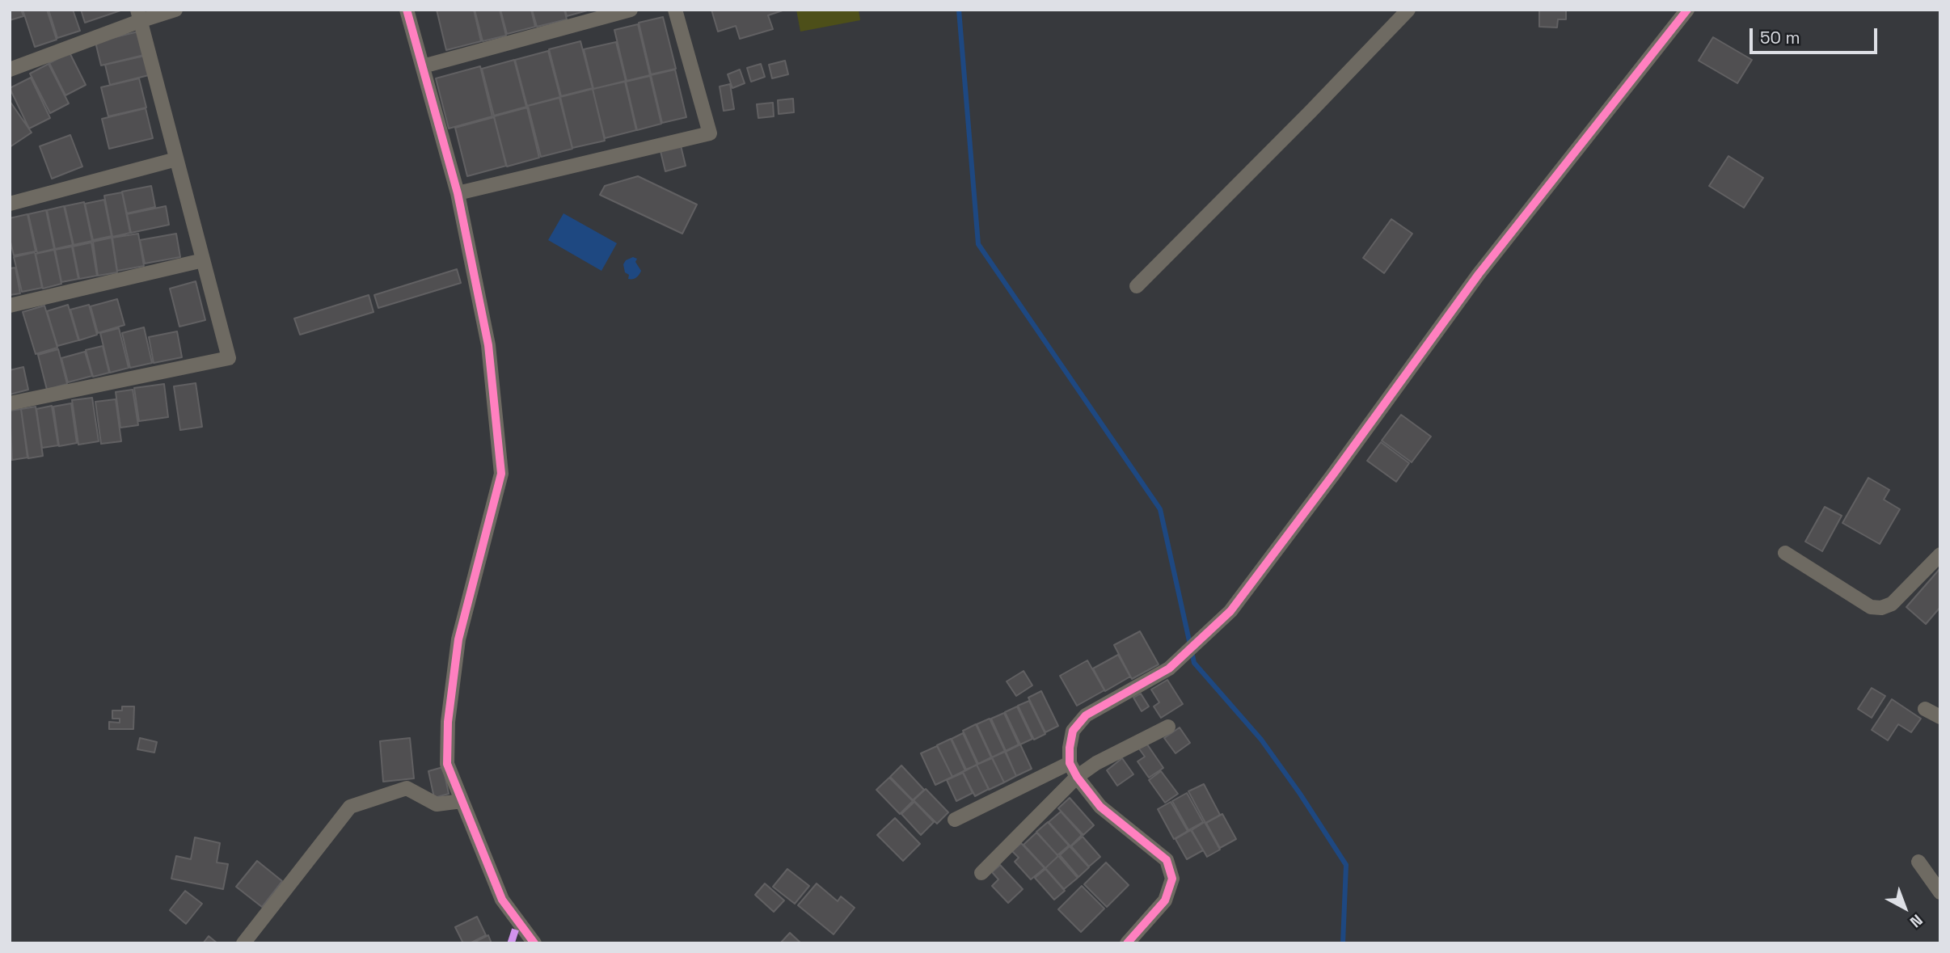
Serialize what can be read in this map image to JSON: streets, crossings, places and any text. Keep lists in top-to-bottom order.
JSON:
{
  "scale_bar": "50 m",
  "north": "bottom right"
}
